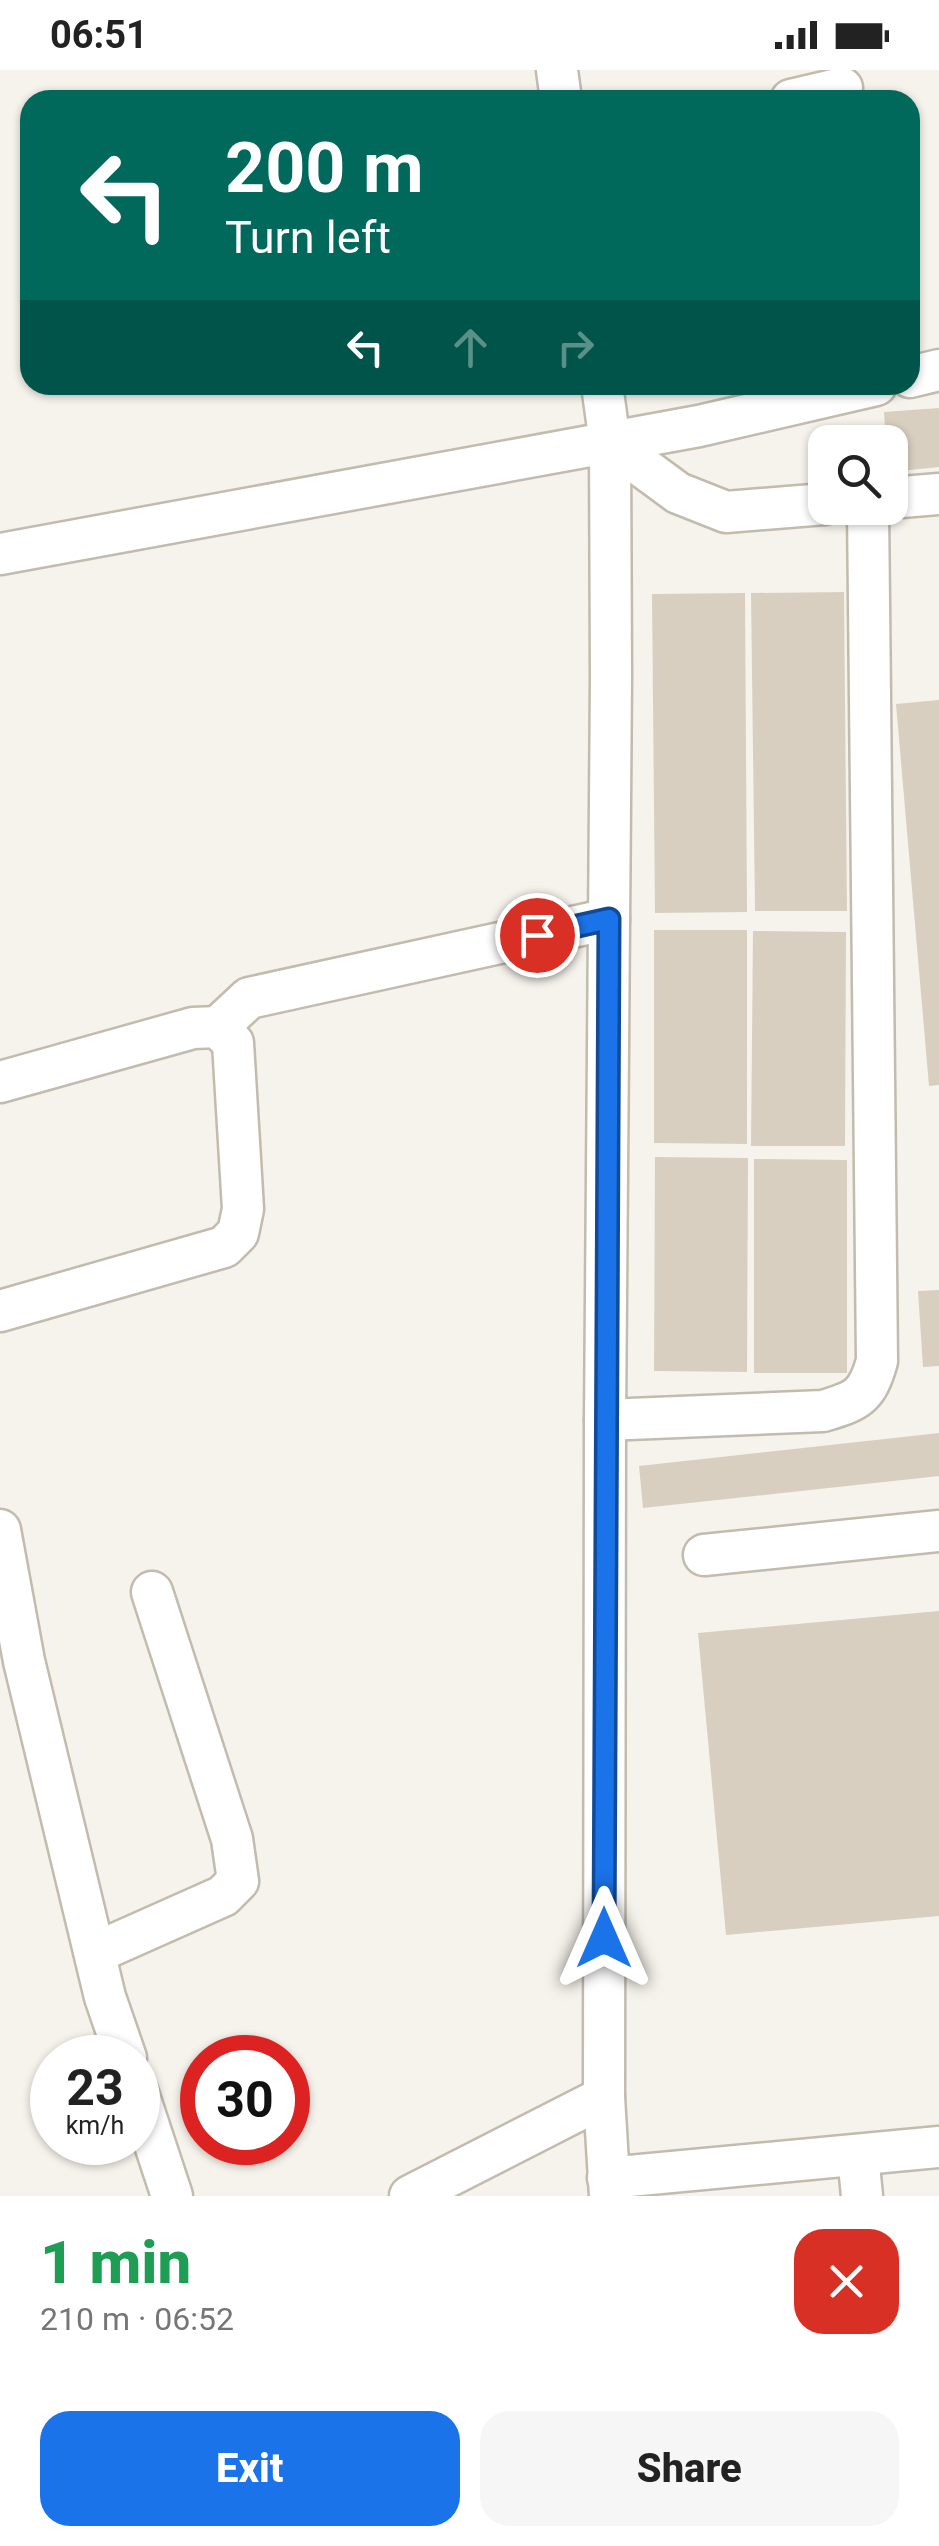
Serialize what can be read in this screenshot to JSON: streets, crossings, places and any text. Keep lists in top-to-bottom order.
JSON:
{
  "page": {
    "status": "06:51",
    "turn": ["200 m", "Turn left"],
    "speed": "23 km/h",
    "limit": "30",
    "heading": ["1 min", "210 m · 06:52"],
    "buttons": ["Exit", "Share"]
  }
}
